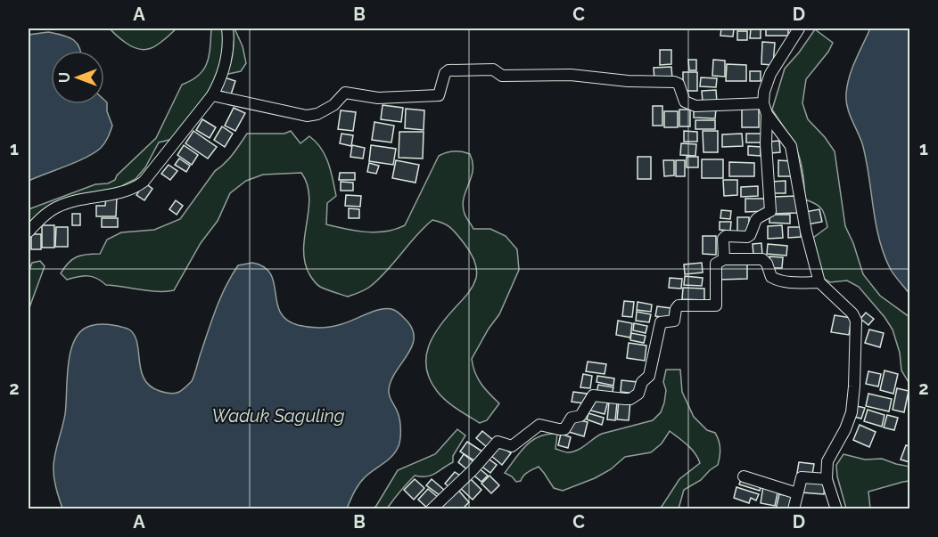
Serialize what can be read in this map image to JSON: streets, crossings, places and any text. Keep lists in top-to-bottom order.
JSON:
{
  "water": ["Waduk Saguling"],
  "north": "left",
  "grid": {
    "columns": [
      "A",
      "B",
      "C",
      "D"
    ],
    "rows": ["1", "2"]
  }
}
